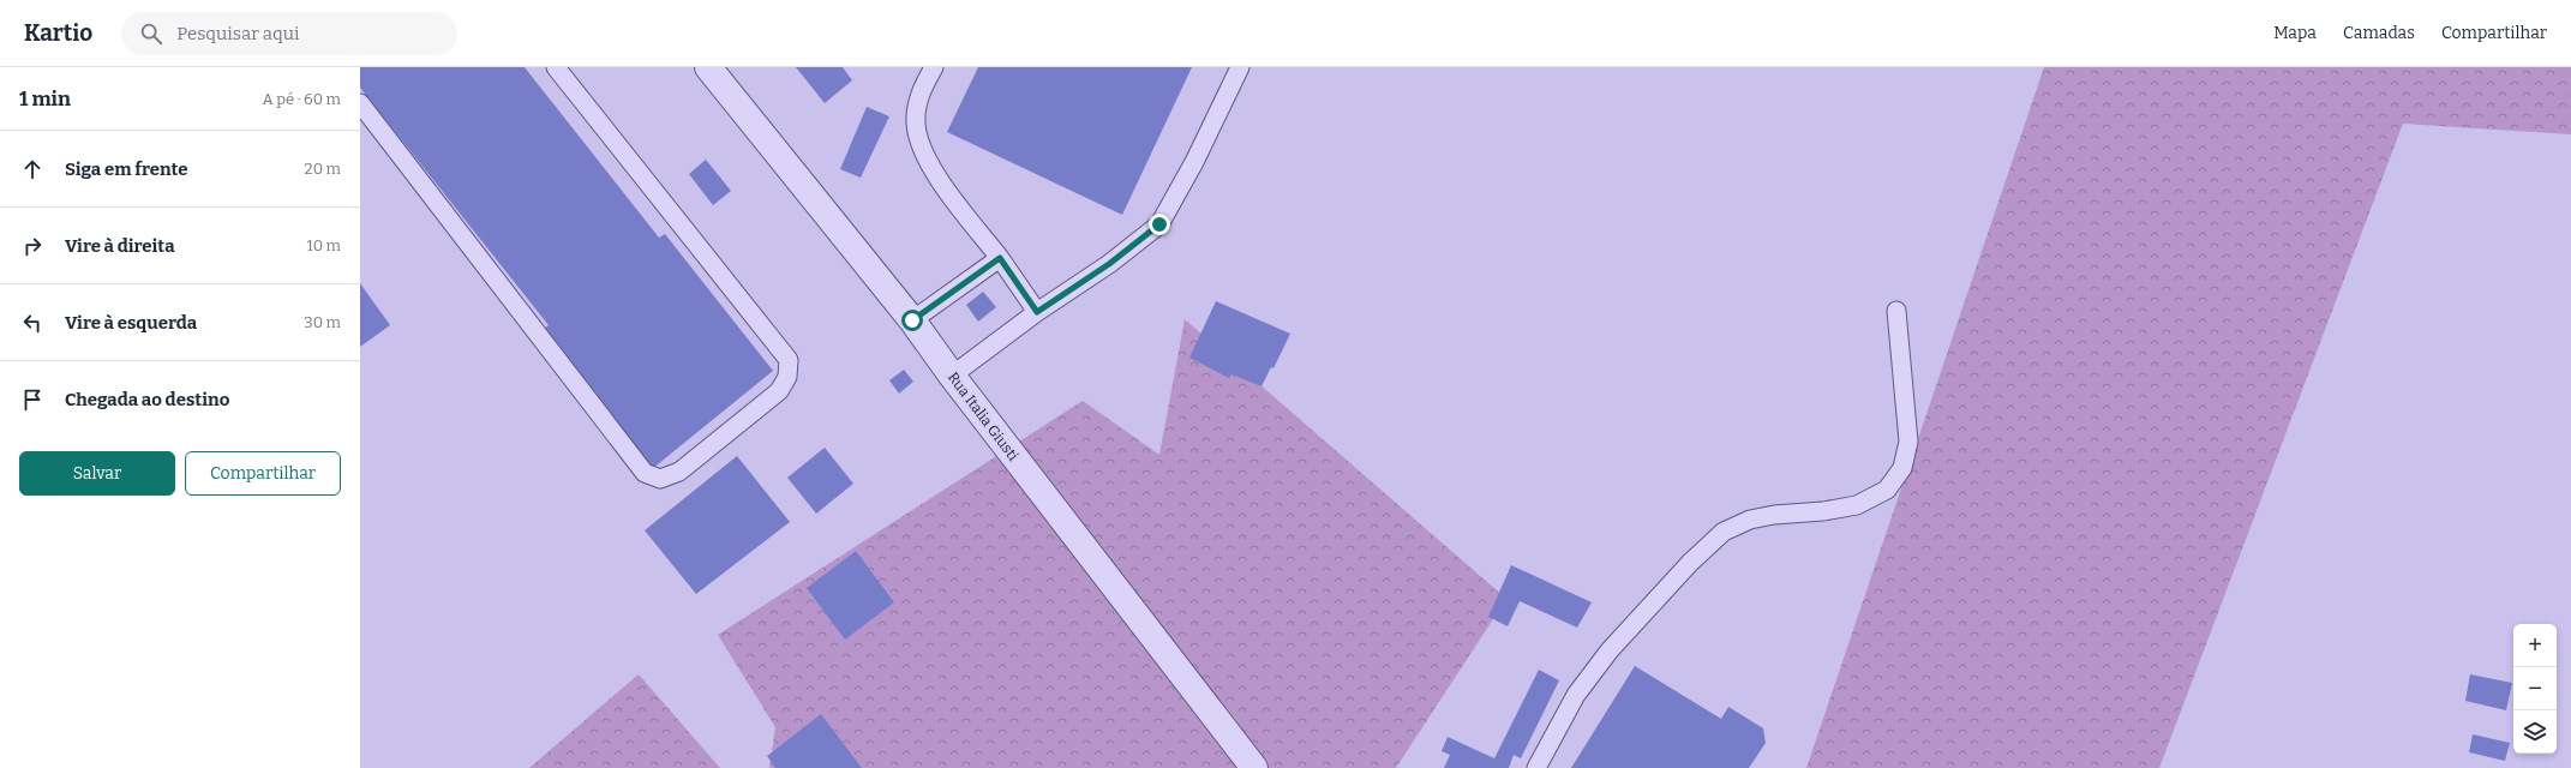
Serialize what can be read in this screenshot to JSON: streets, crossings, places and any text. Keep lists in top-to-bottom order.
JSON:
{
  "streets": {
    "street": ["Rua Italia Giusti"]
  },
  "page": {
    "header": "Kartio",
    "search": "Pesquisar aqui",
    "nav": ["Mapa", "Camadas", "Compartilhar"],
    "heading": ["1 min", "A pé · 60 m"],
    "list": [
      ["Siga em frente", "20 m"],
      ["Vire à direita", "10 m"],
      ["Vire à esquerda", "30 m"],
      "Chegada ao destino"
    ],
    "buttons": ["Salvar", "Compartilhar"],
    "map_buttons": ["+", "−"]
  }
}
